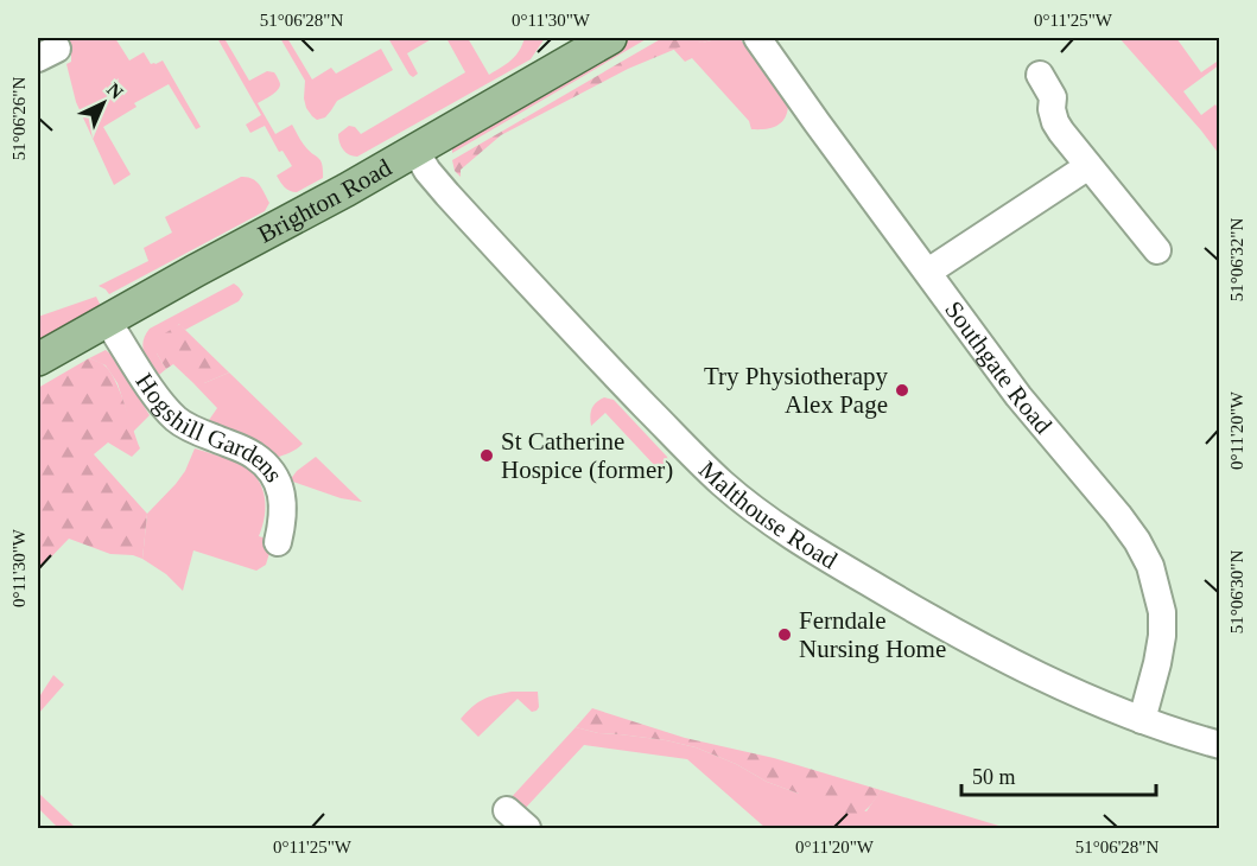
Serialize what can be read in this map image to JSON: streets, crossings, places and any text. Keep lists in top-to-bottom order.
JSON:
{
  "streets": {
    "main road": ["Brighton Road"],
    "street": ["Southgate Road", "Hogshill Gardens", "Malthouse Road"]
  },
  "crossings": [
    ["Brighton Road", "Hogshill Gardens"],
    ["Brighton Road", "Malthouse Road"],
    ["Southgate Road", "Malthouse Road"]
  ],
  "places": ["Try Physiotherapy Alex Page", "St Catherine Hospice (former)", "Ferndale Nursing Home"],
  "scale_bar": "50 m",
  "north": "top right",
  "coordinates": [
    "51°06'28\"N",
    "0°11'30\"W",
    "0°11'25\"W",
    "51°06'26\"N",
    "51°06'32\"N",
    "0°11'20\"W",
    "51°06'30\"N"
  ]
}
